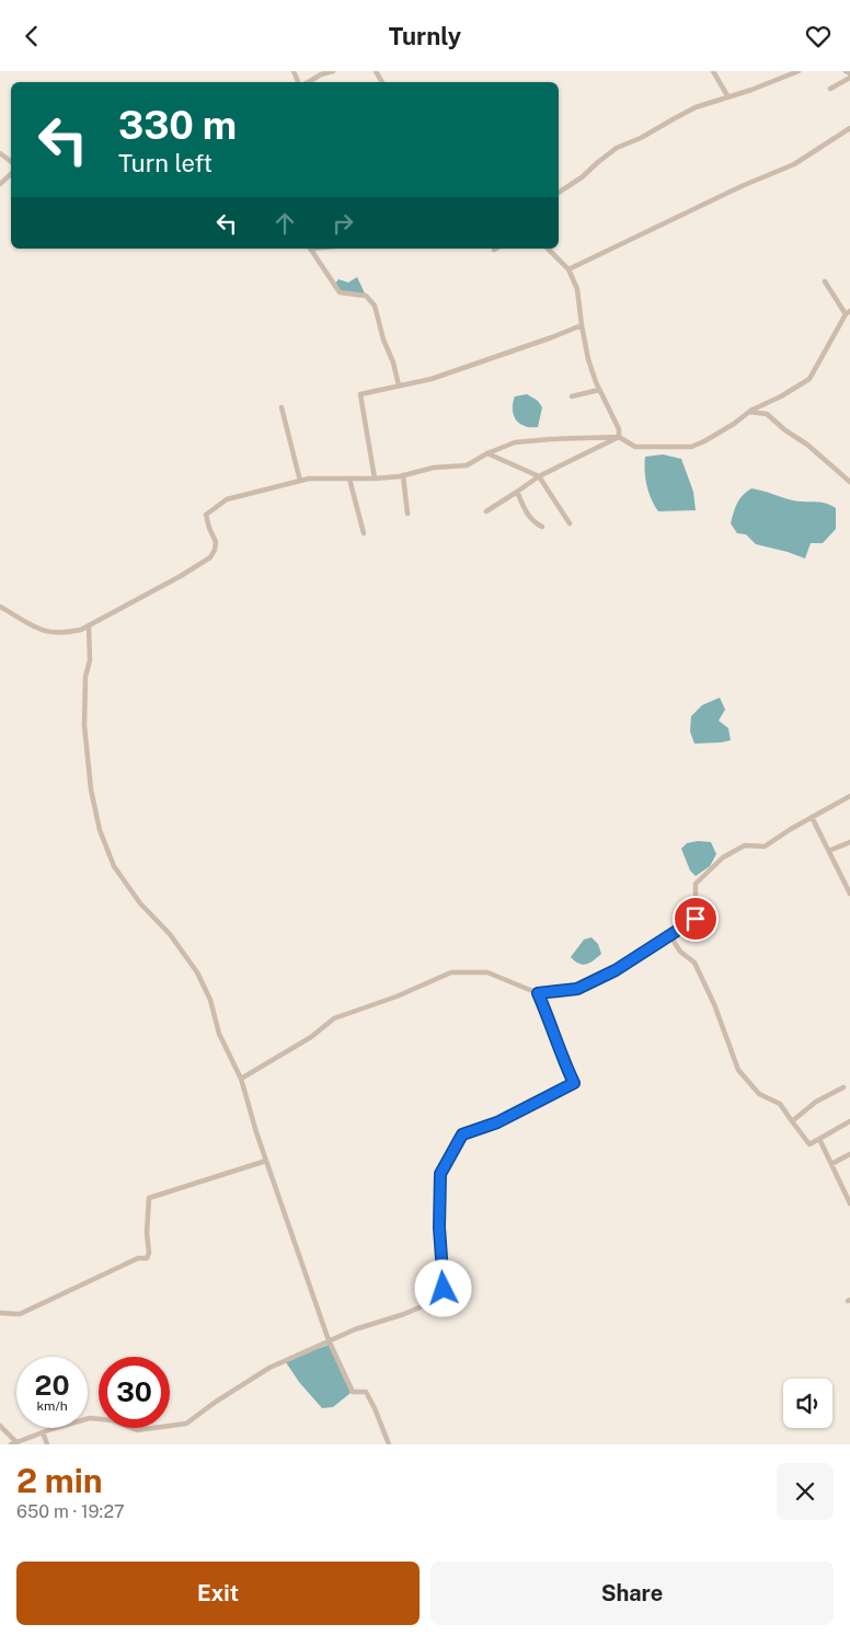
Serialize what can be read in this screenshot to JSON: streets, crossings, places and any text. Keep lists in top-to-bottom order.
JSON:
{
  "page": {
    "header": "Turnly",
    "turn": ["330 m", "Turn left"],
    "speed": "20 km/h",
    "limit": "30",
    "heading": ["2 min", "650 m · 19:27"],
    "buttons": ["Exit", "Share"]
  }
}
